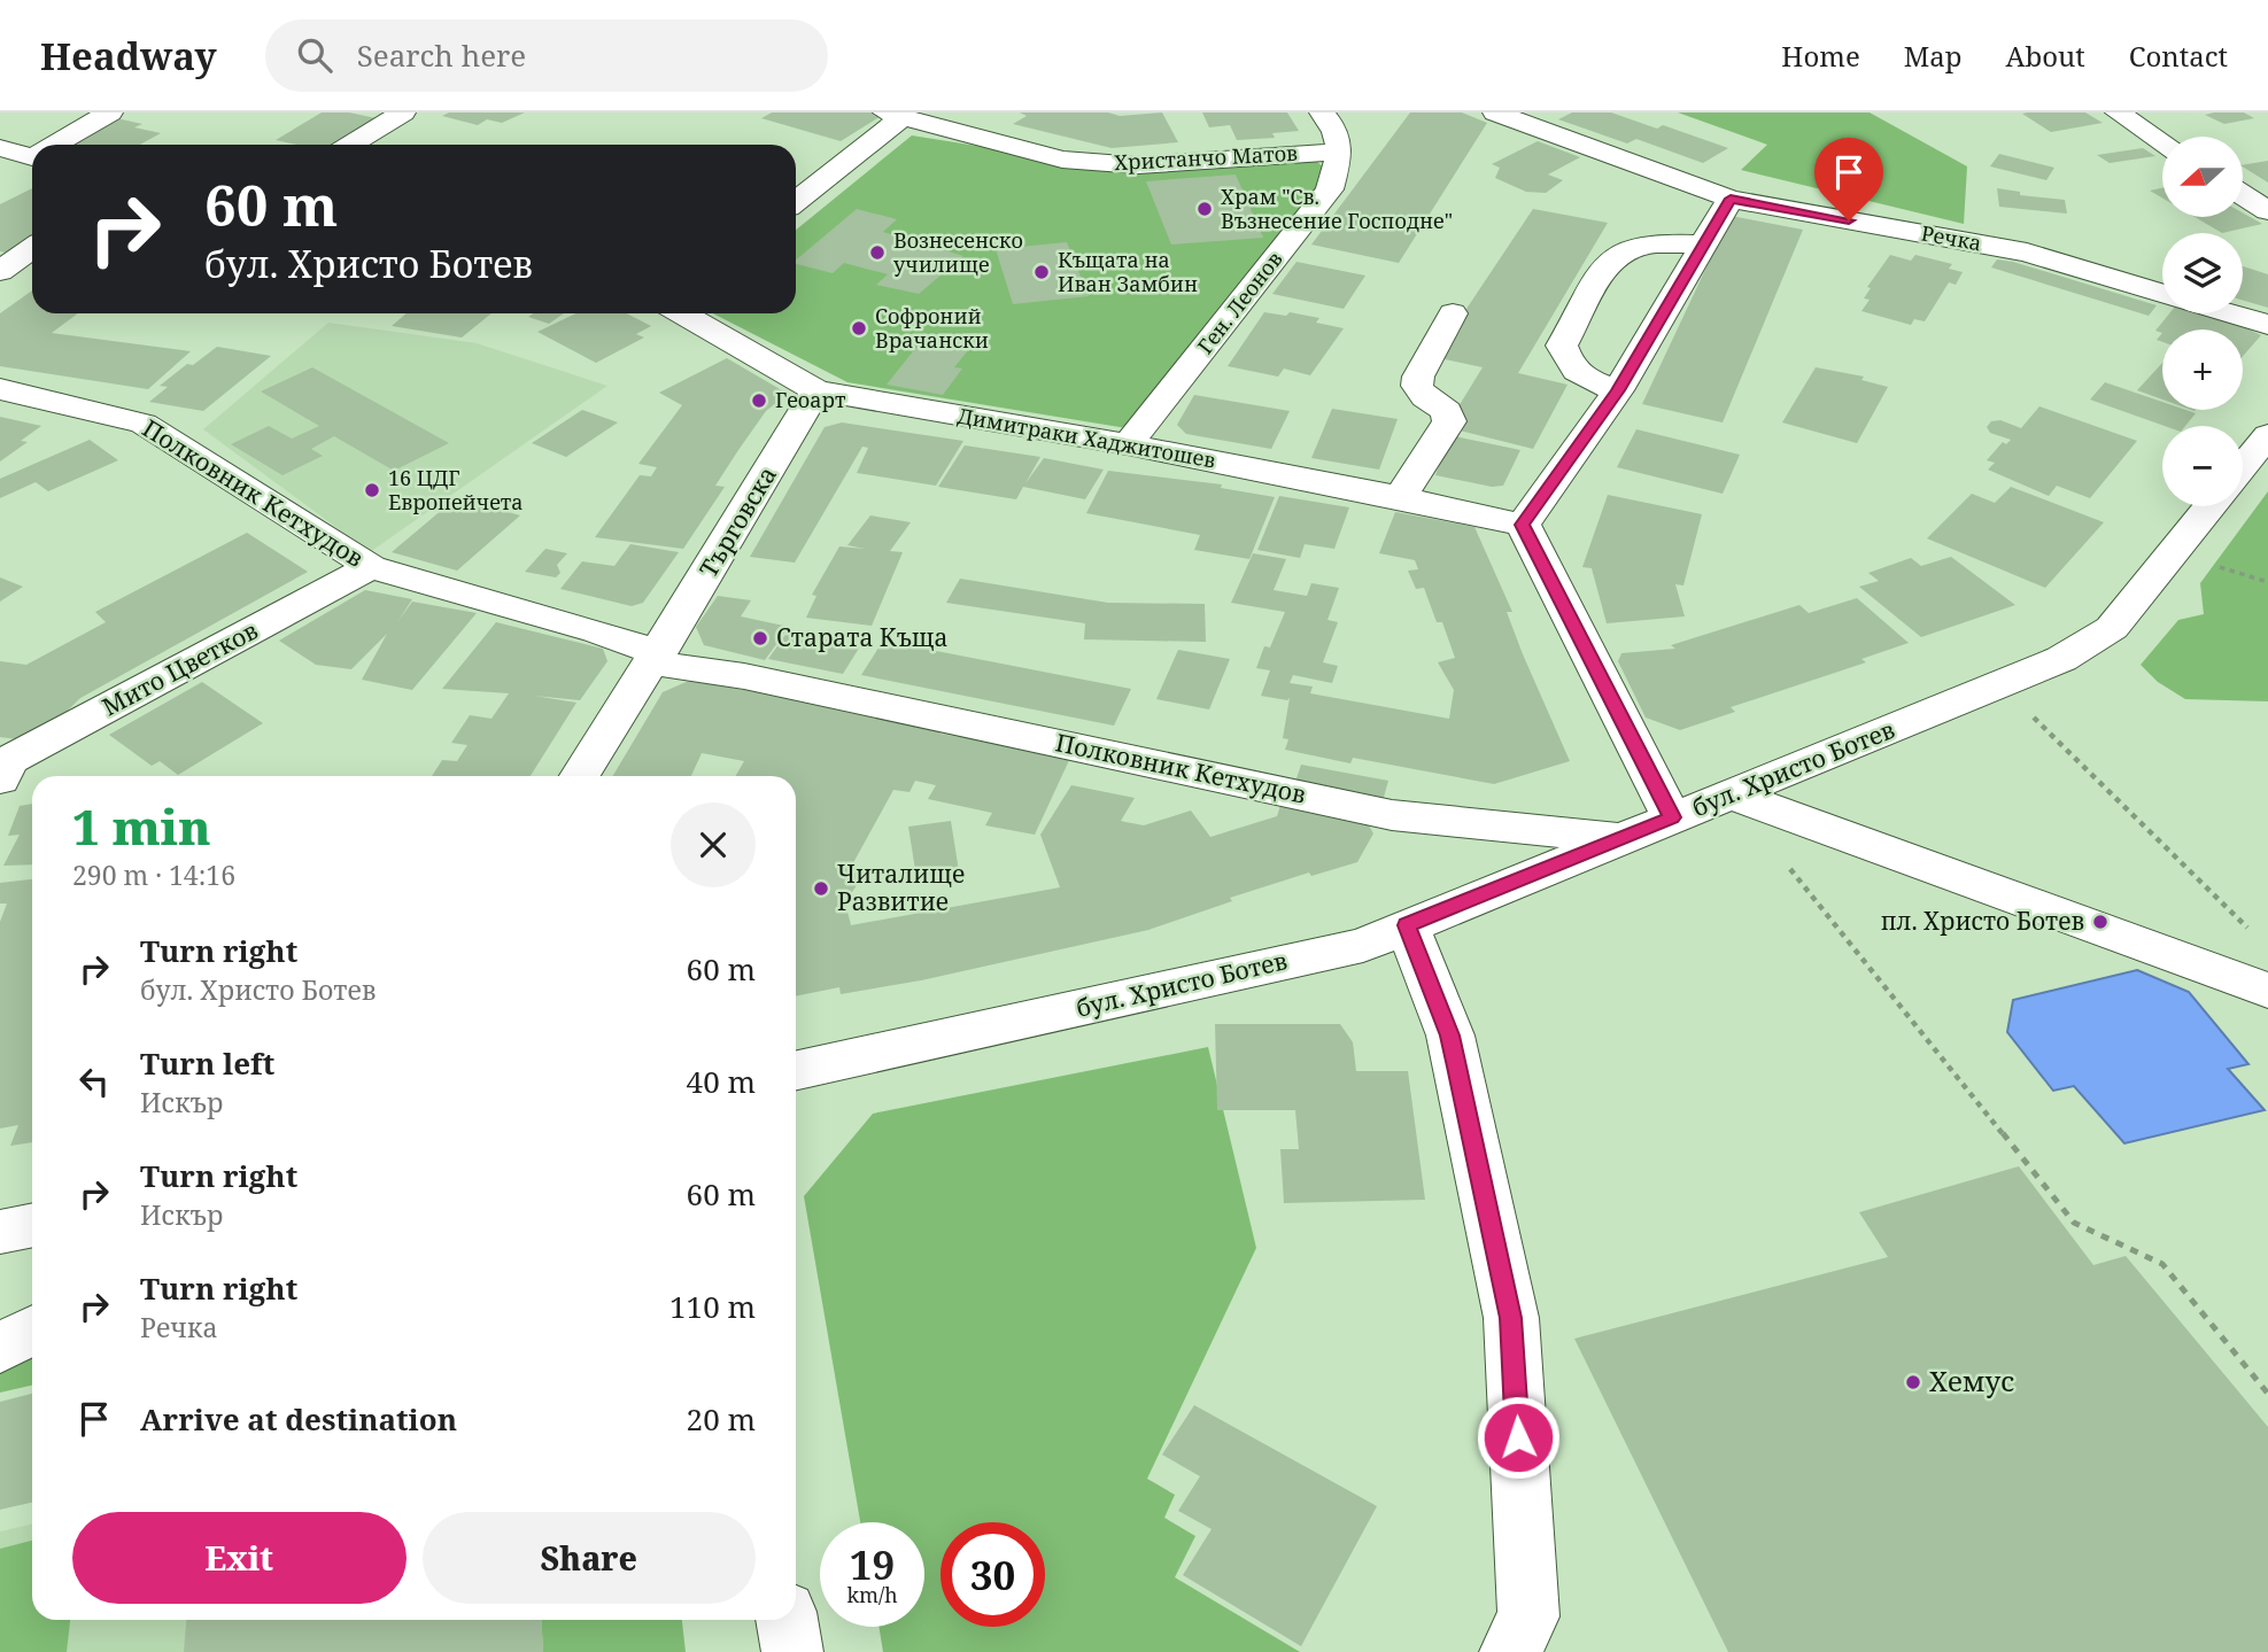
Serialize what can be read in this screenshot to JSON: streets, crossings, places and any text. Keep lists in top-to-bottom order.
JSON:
{
  "streets": {
    "street": [
      "Христанчо Матов",
      "Речка",
      "Ген. Леонов",
      "Димитраки Хаджитошев",
      "Полковник Кетхудов",
      "Търговска",
      "Мито Цветков",
      "бул. Христо Ботев"
    ]
  },
  "crossings": [
    ["Христанчо Матов", "Ген. Леонов"],
    ["Ген. Леонов", "Димитраки Хаджитошев"],
    ["Димитраки Хаджитошев", "Търговска"],
    ["Полковник Кетхудов", "Търговска"],
    ["Полковник Кетхудов", "Мито Цветков"],
    ["Полковник Кетхудов", "бул. Христо Ботев"]
  ],
  "places": [
    "Храм \"Св. Възнесение Господне\"",
    "Вознесенско училище",
    "Къщата на Иван Замбин",
    "Софроний Врачански",
    "Геоарт",
    "16 ЦДГ Европейчета",
    "Старата Къща",
    "Читалище Развитие",
    "пл. Христо Ботев",
    "Хемус"
  ],
  "north": "left",
  "page": {
    "header": "Headway",
    "search": "Search here",
    "nav": [
      "Home",
      "Map",
      "About",
      "Contact"
    ],
    "map_buttons": ["+", "−"],
    "turn": ["60 m", "бул. Христо Ботев"],
    "heading": ["1 min", "290 m · 14:16"],
    "list": [
      {
        "name": "Turn right",
        "note": "бул. Христо Ботев",
        "value": "60 m"
      },
      {
        "name": "Turn left",
        "note": "Искър",
        "value": "40 m"
      },
      {
        "name": "Turn right",
        "note": "Искър",
        "value": "60 m"
      },
      {
        "name": "Turn right",
        "note": "Речка",
        "value": "110 m"
      },
      {
        "name": "Arrive at destination",
        "value": "20 m"
      }
    ],
    "buttons": ["Exit", "Share"],
    "speed": "19 km/h",
    "limit": "30"
  }
}
